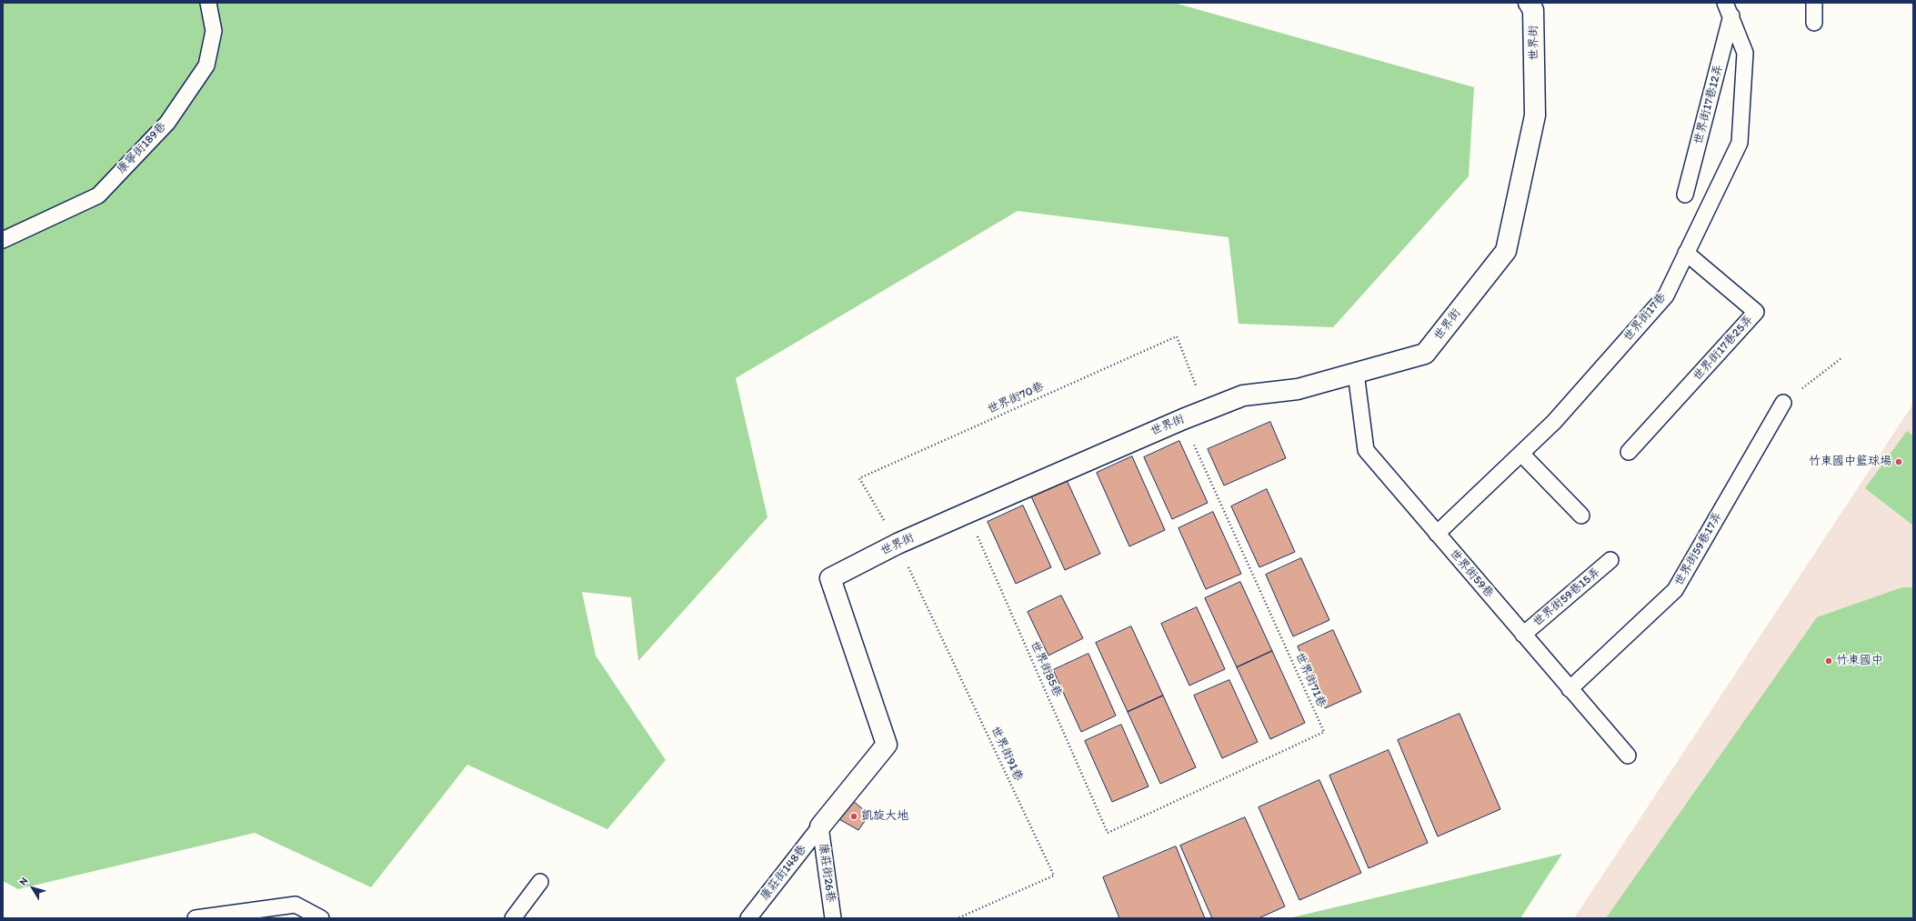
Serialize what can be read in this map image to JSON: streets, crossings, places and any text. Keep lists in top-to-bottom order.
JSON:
{
  "streets": {
    "street": ["世界街"],
    "lane": [
      "世界街17巷12弄",
      "康寧街189巷",
      "世界街17巷",
      "世界街17巷25弄",
      "世界街59巷17弄",
      "世界街59巷",
      "世界街59巷15弄",
      "康莊街148巷",
      "康莊街26巷"
    ],
    "path": [
      "世界街70巷",
      "世界街85巷",
      "世界街71巷",
      "世界街91巷"
    ]
  },
  "crossings": [
    ["世界街", "世界街70巷"],
    ["世界街", "世界街59巷"],
    ["世界街", "世界街85巷"],
    ["世界街", "世界街71巷"],
    ["世界街", "世界街91巷"],
    ["世界街", "康莊街148巷"],
    ["世界街", "康莊街26巷"],
    ["世界街17巷12弄", "世界街17巷"],
    ["世界街17巷", "世界街17巷25弄"],
    ["世界街17巷", "世界街59巷"],
    ["世界街70巷", "世界街91巷"],
    ["世界街59巷17弄", "世界街59巷"],
    ["世界街59巷", "世界街59巷15弄"],
    ["世界街85巷", "世界街71巷"],
    ["康莊街148巷", "康莊街26巷"]
  ],
  "places": ["竹東國中籃球場", "竹東國中", "凱旋大地"],
  "north": "top left"
}
